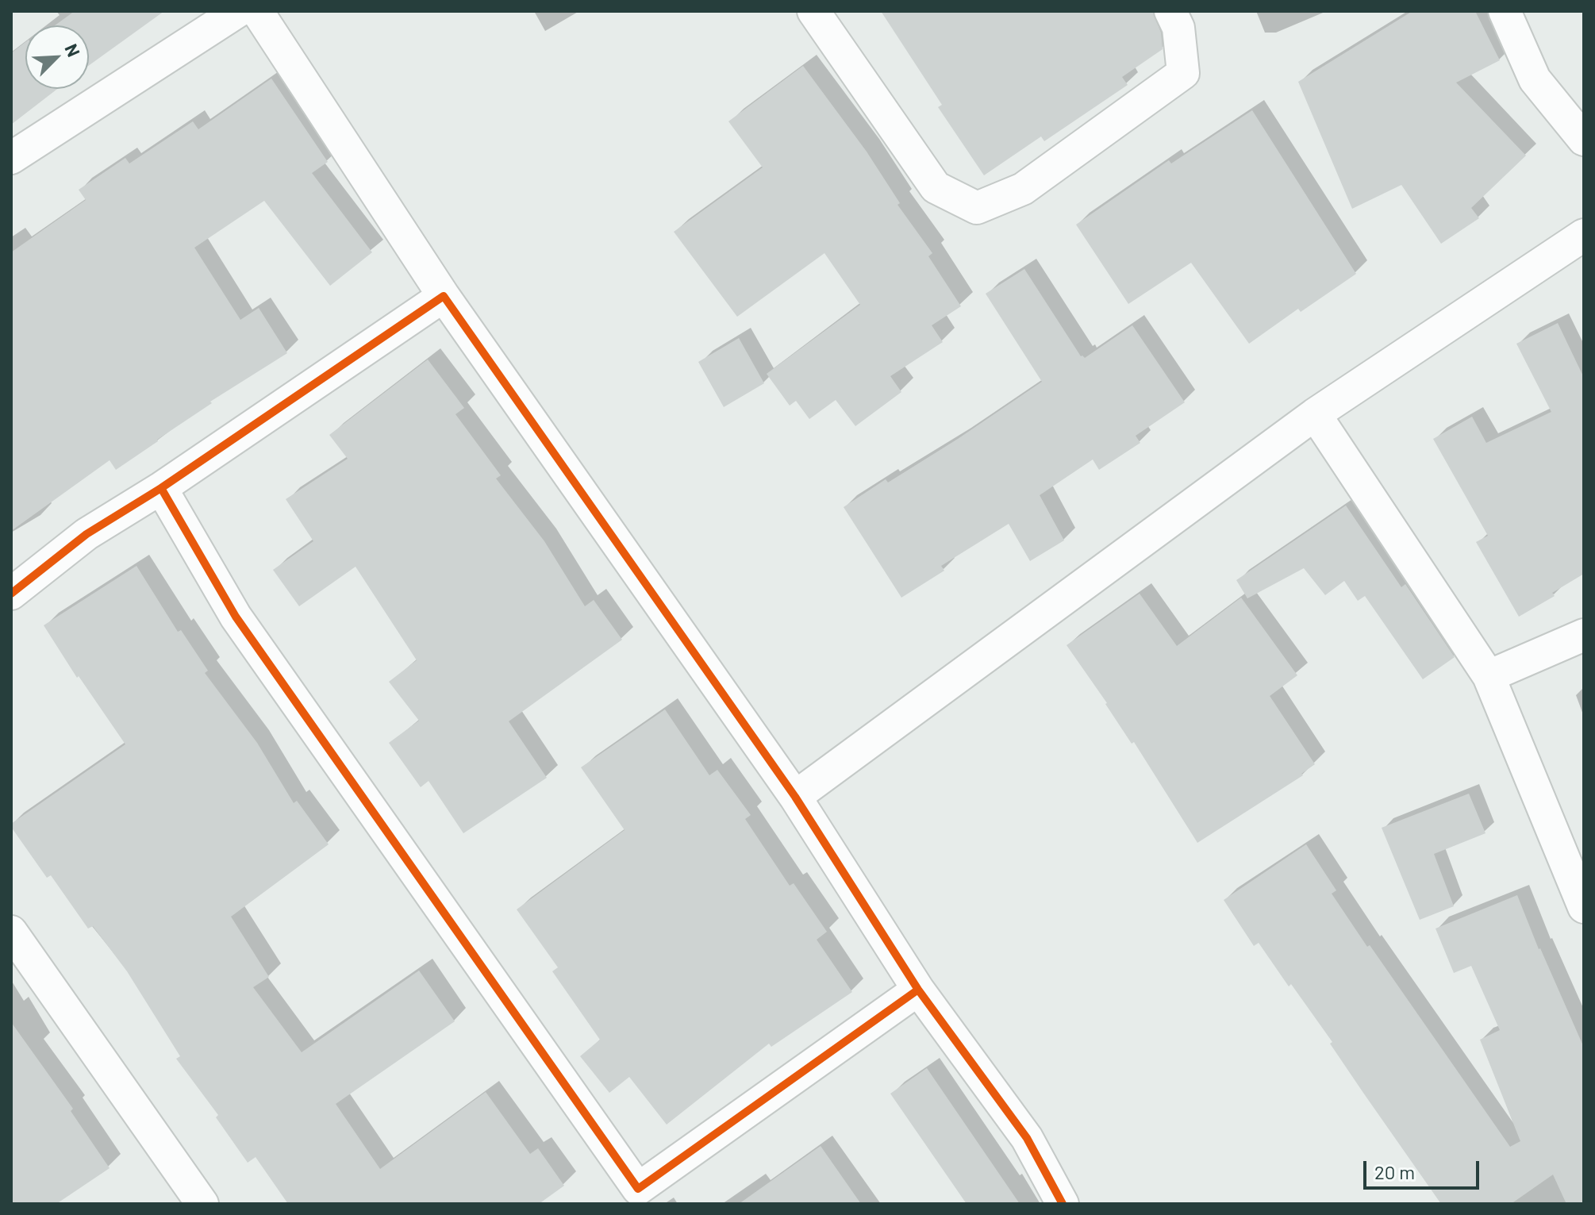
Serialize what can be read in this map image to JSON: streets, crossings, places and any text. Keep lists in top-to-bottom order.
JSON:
{
  "scale_bar": "20 m",
  "north": "top right"
}
